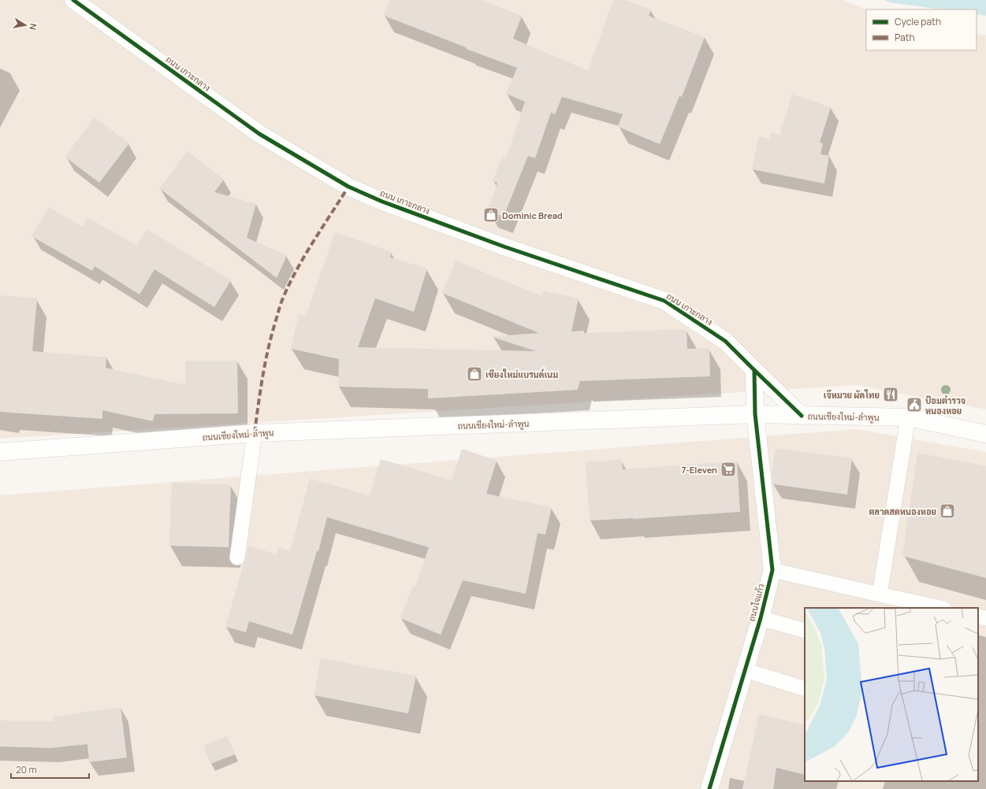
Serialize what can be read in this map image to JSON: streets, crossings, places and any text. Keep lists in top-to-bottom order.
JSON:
{
  "streets": {
    "street": ["ถนน เกาะกลาง", "ถนนเชียงใหม่-ลำพูน", "ถนนใจแก้ว"]
  },
  "crossings": [
    ["ถนน เกาะกลาง", "ถนนเชียงใหม่-ลำพูน"],
    ["ถนนเชียงใหม่-ลำพูน", "ถนนใจแก้ว"]
  ],
  "places": {
    "shop": ["Dominic Bread", "เชียงใหม่แบรนด์เนม", "ตลาดสดหนองหอย"],
    "restaurant": ["เจ๊หมวย ผัดไทย"],
    "public building": ["ป้อมตำรวจ หนองหอย"],
    "supermarket": ["7-Eleven"]
  },
  "legend": ["Cycle path", "Path"],
  "scale_bar": "20 m",
  "north": "right"
}
